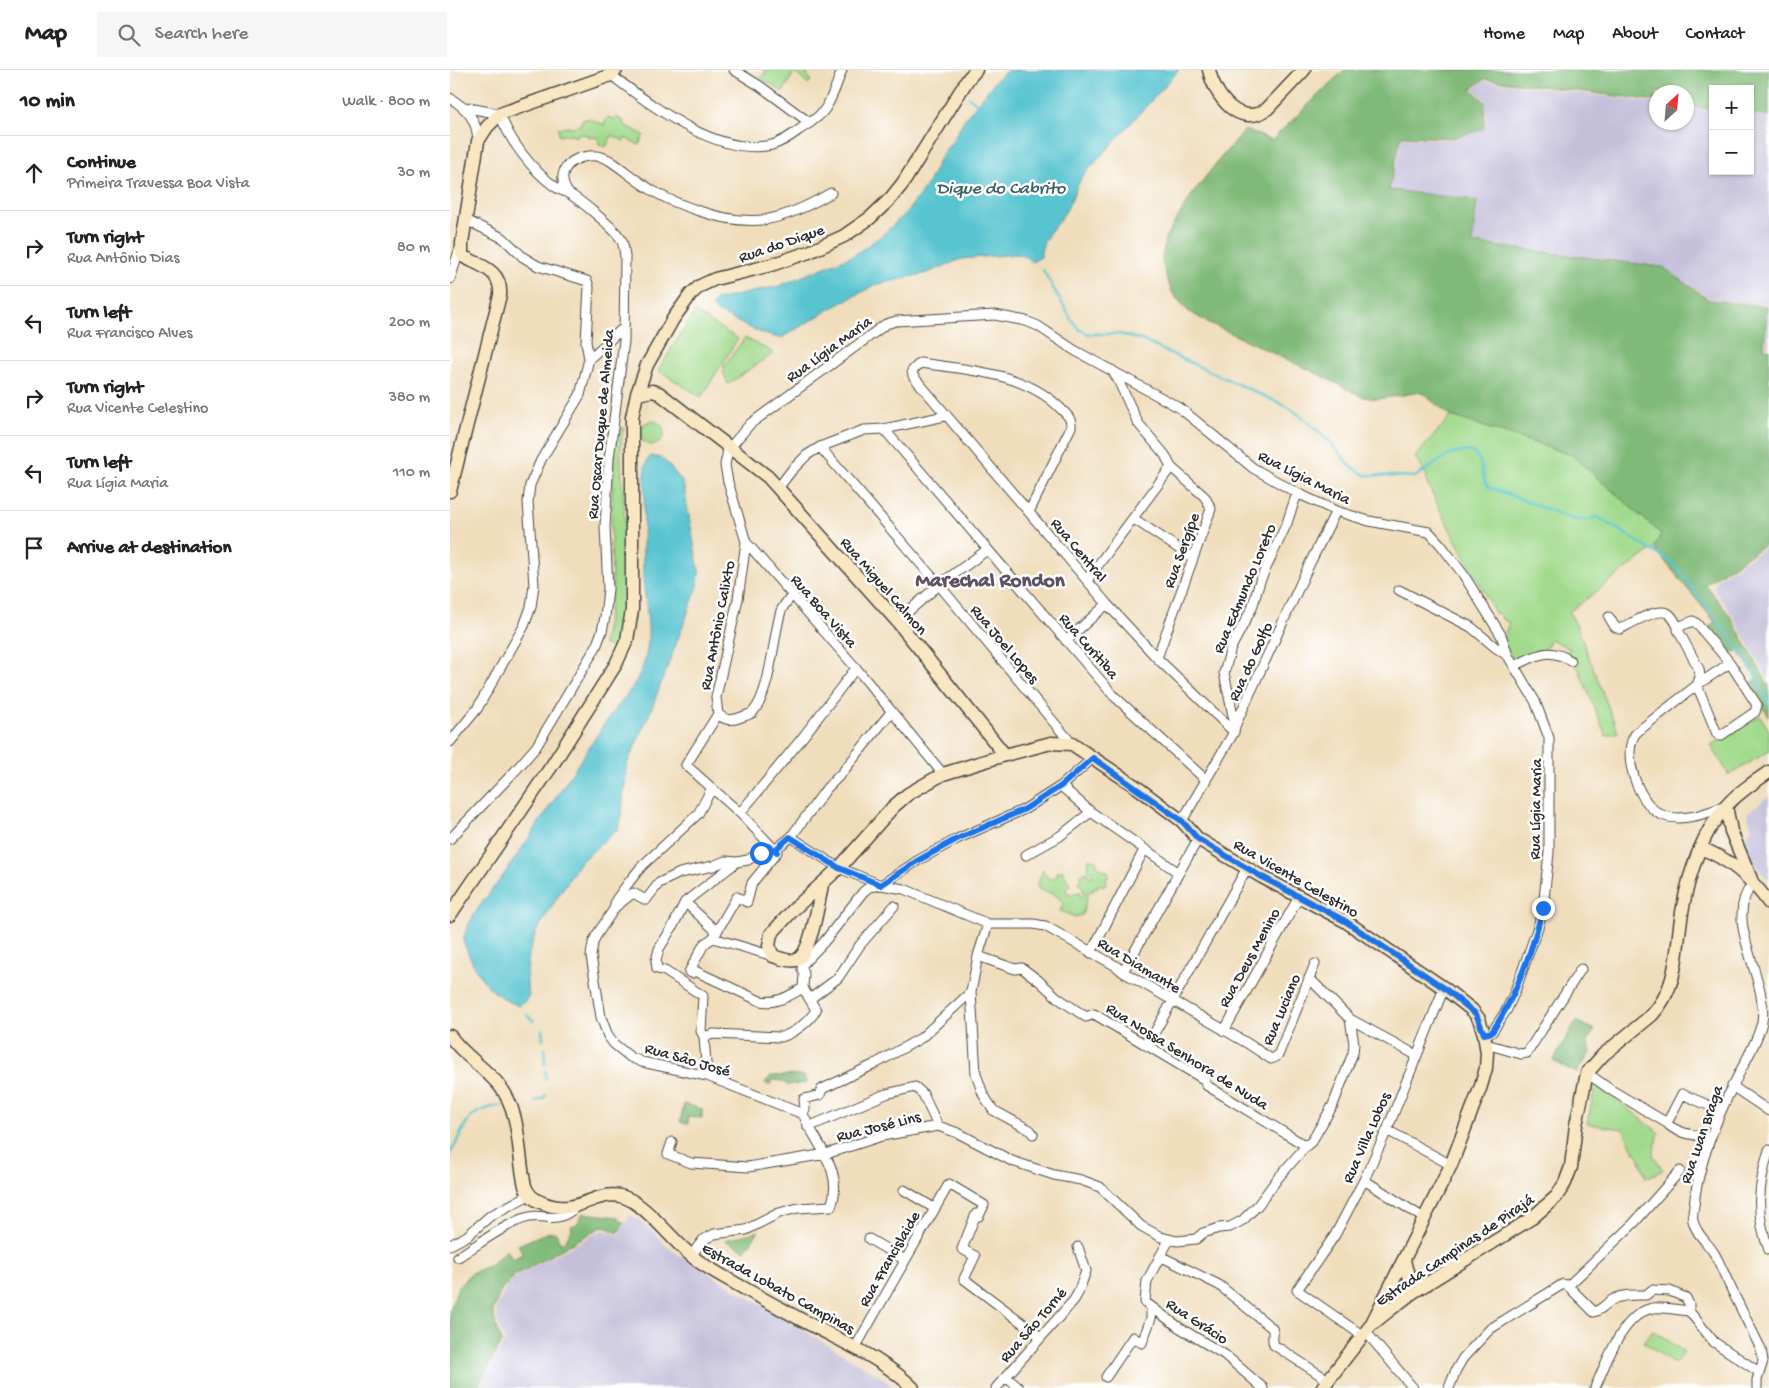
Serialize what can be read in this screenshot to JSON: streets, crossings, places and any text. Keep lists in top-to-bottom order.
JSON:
{
  "streets": {
    "street": [
      "Rua do Dique",
      "Rua Lígia Maria",
      "Rua Oscar Duque de Almeida",
      "Rua Central",
      "Rua Sergípe",
      "Rua Miguel Calmon",
      "Rua Edmundo Loreto",
      "Rua Boa Vista",
      "Rua Antônio Calixto",
      "Rua Joel Lopes",
      "Rua Curitiba",
      "Rua do Golfo",
      "Rua Vicente Celestino",
      "Rua Deus Menino",
      "Rua Diamante",
      "Rua Luciano",
      "Rua Nossa Senhora de Nuda",
      "Rua Sâo José",
      "Rua José Lins",
      "Rua Luan Braga",
      "Rua Villa Lobos",
      "Estrada Campinas de Pirajá",
      "Rua Francislaide",
      "Estrada Lobato Campinas",
      "Rua Grácio",
      "Rua São Torné"
    ]
  },
  "crossings": [
    ["Rua Lígia Maria", "Rua Sergípe"],
    ["Rua Lígia Maria", "Rua Miguel Calmon"],
    ["Rua Lígia Maria", "Rua Edmundo Loreto"],
    ["Rua Lígia Maria", "Rua Boa Vista"],
    ["Rua Lígia Maria", "Rua do Golfo"],
    ["Rua Lígia Maria", "Rua Vicente Celestino"],
    ["Rua Central", "Rua Sergípe"],
    ["Rua Central", "Rua Edmundo Loreto"],
    ["Rua Central", "Rua do Golfo"],
    ["Rua Miguel Calmon", "Rua Boa Vista"],
    ["Rua Edmundo Loreto", "Rua do Golfo"],
    ["Rua Boa Vista", "Rua Antônio Calixto"],
    ["Rua Joel Lopes", "Rua Vicente Celestino"],
    ["Rua Curitiba", "Rua do Golfo"],
    ["Rua do Golfo", "Rua Vicente Celestino"],
    ["Rua Vicente Celestino", "Rua Deus Menino"],
    ["Rua Vicente Celestino", "Rua Villa Lobos"],
    ["Rua Vicente Celestino", "Estrada Campinas de Pirajá"],
    ["Rua Deus Menino", "Rua Diamante"],
    ["Rua Diamante", "Rua Luciano"],
    ["Rua José Lins", "Rua Grácio"],
    ["Rua Villa Lobos", "Estrada Campinas de Pirajá"],
    ["Rua Francislaide", "Estrada Lobato Campinas"],
    ["Rua Francislaide", "Rua São Torné"]
  ],
  "districts": ["Marechal Rondon"],
  "water": ["Dique do Cabrito"],
  "north": "top right",
  "page": {
    "header": "Map",
    "search": "Search here",
    "nav": [
      "Home",
      "Map",
      "About",
      "Contact"
    ],
    "heading": ["10 min", "Walk · 800 m"],
    "map_buttons": ["+", "−"],
    "list": [
      ["Continue", "Primeira Travessa Boa Vista", "30 m"],
      ["Turn right", "Rua Antônio Dias", "80 m"],
      ["Turn left", "Rua Francisco Alves", "200 m"],
      ["Turn right", "Rua Vicente Celestino", "380 m"],
      ["Turn left", "Rua Lígia Maria", "110 m"],
      "Arrive at destination"
    ]
  }
}
